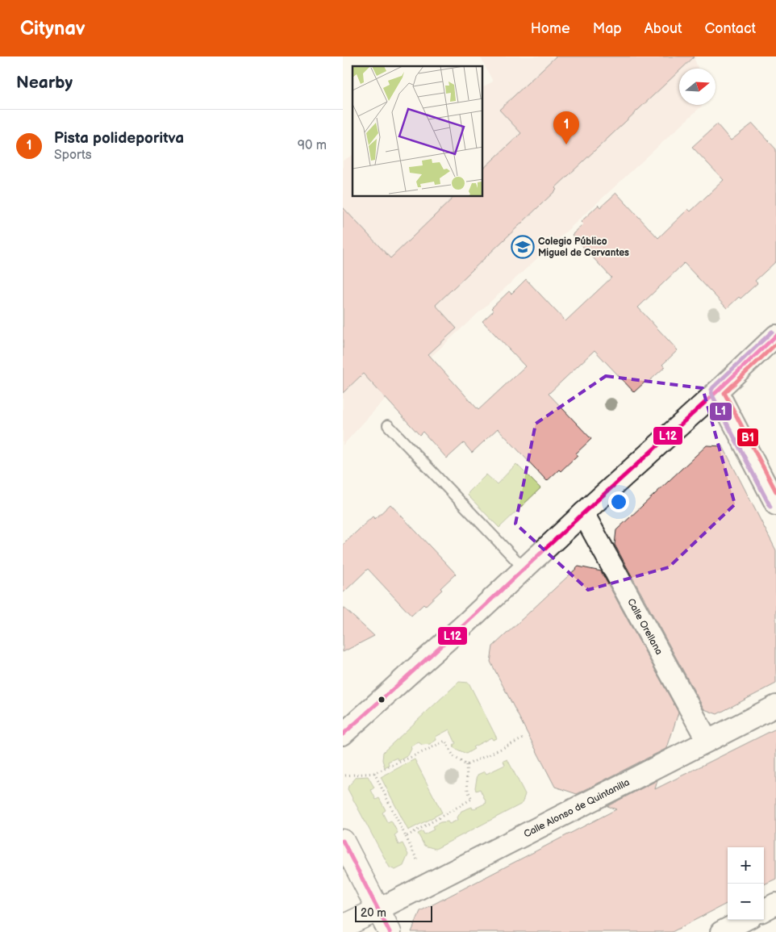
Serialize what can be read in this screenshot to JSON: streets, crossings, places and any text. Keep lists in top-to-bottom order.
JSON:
{
  "streets": {
    "street": ["Calle Orellana", "Calle Alonso de Quintanilla"]
  },
  "crossings": [
    ["Calle Orellana", "Calle Alonso de Quintanilla"]
  ],
  "places": {
    "school or university": ["Colegio Público Miguel de Cervantes"]
  },
  "lines": ["transit line L1", "transit line L12", "transit line B1"],
  "scale_bar": "20 m",
  "north": "right",
  "page": {
    "header": "Citynav",
    "nav": [
      "Home",
      "Map",
      "About",
      "Contact"
    ],
    "heading": "Nearby",
    "list": [
      {
        "mark": "1",
        "name": "Pista polideporitva",
        "note": "Sports",
        "value": "90 m"
      }
    ],
    "pins": "1",
    "map_buttons": ["+", "−"],
    "scale": "20 m"
  }
}
